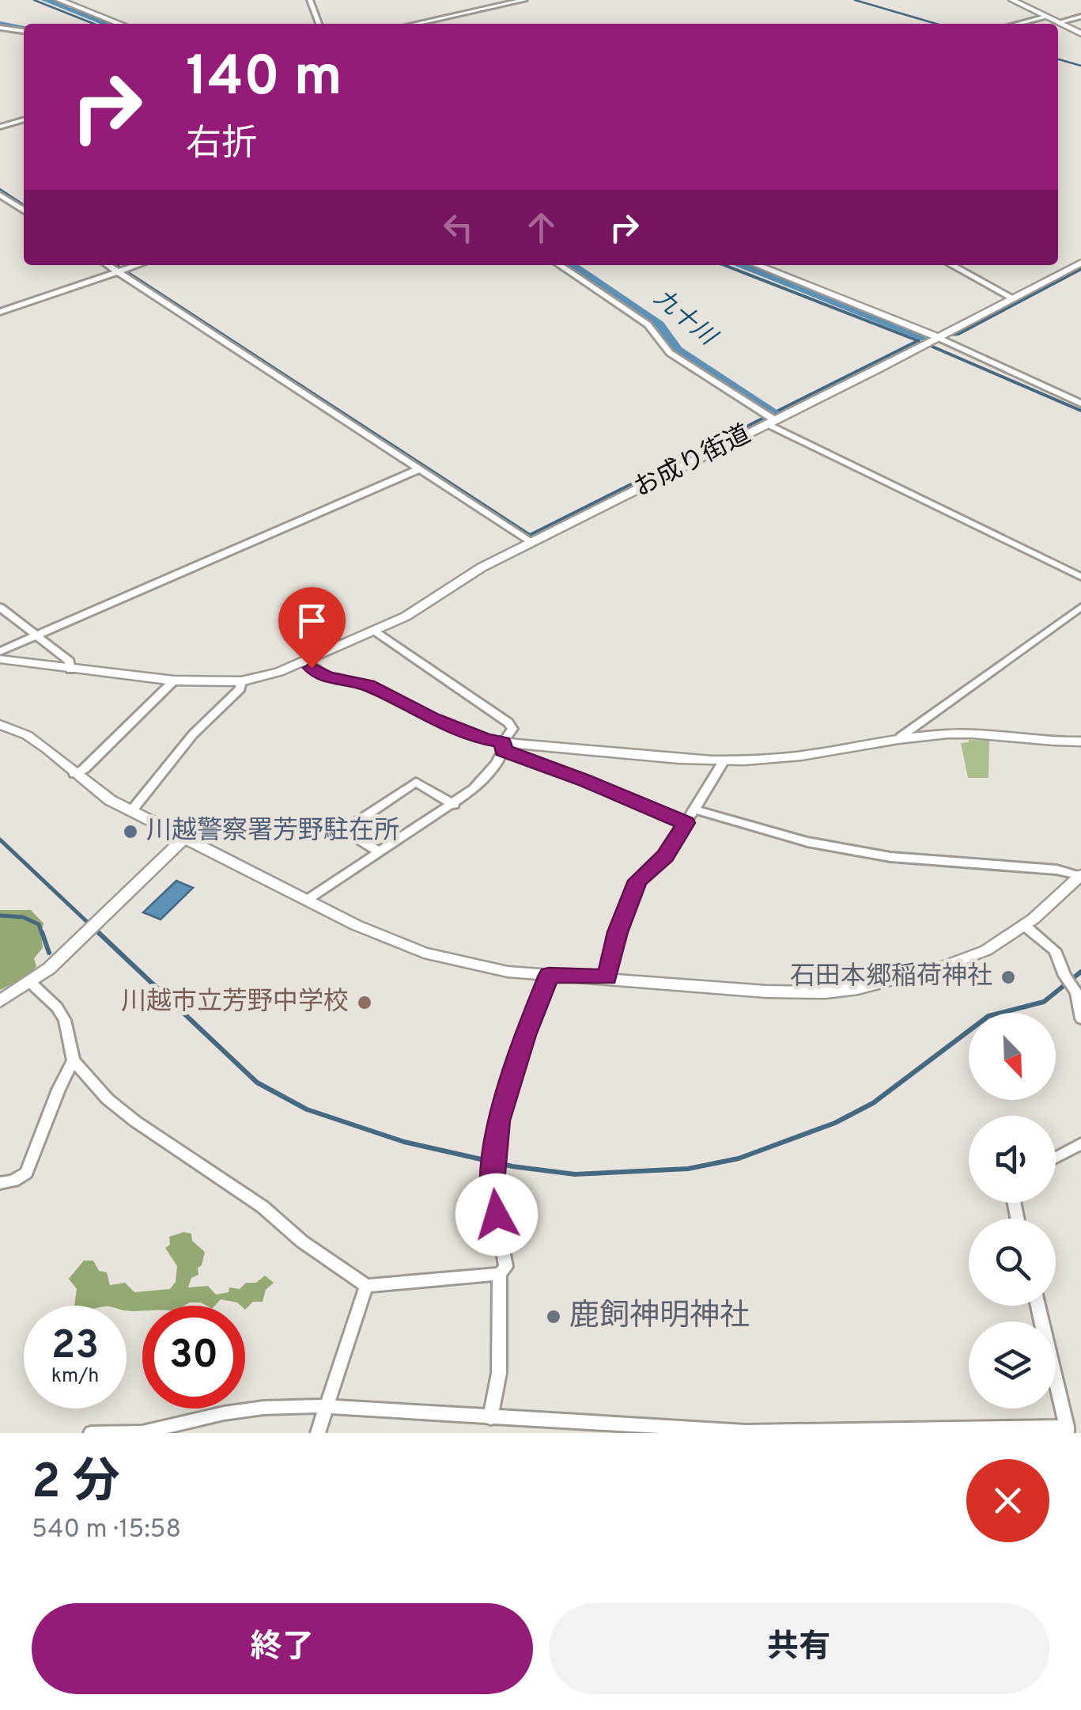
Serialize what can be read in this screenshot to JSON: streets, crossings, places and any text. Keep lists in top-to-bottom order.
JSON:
{
  "streets": {
    "street": ["お成り街道"]
  },
  "water": ["九十川"],
  "places": [
    "川越警察署芳野駐在所",
    "石田本郷稲荷神社",
    "川越市立芳野中学校",
    "鹿飼神明神社"
  ],
  "north": "bottom right",
  "page": {
    "turn": ["140 m", "右折"],
    "speed": "23 km/h",
    "limit": "30",
    "heading": ["2 分", "540 m · 15:58"],
    "buttons": ["終了", "共有"]
  }
}
